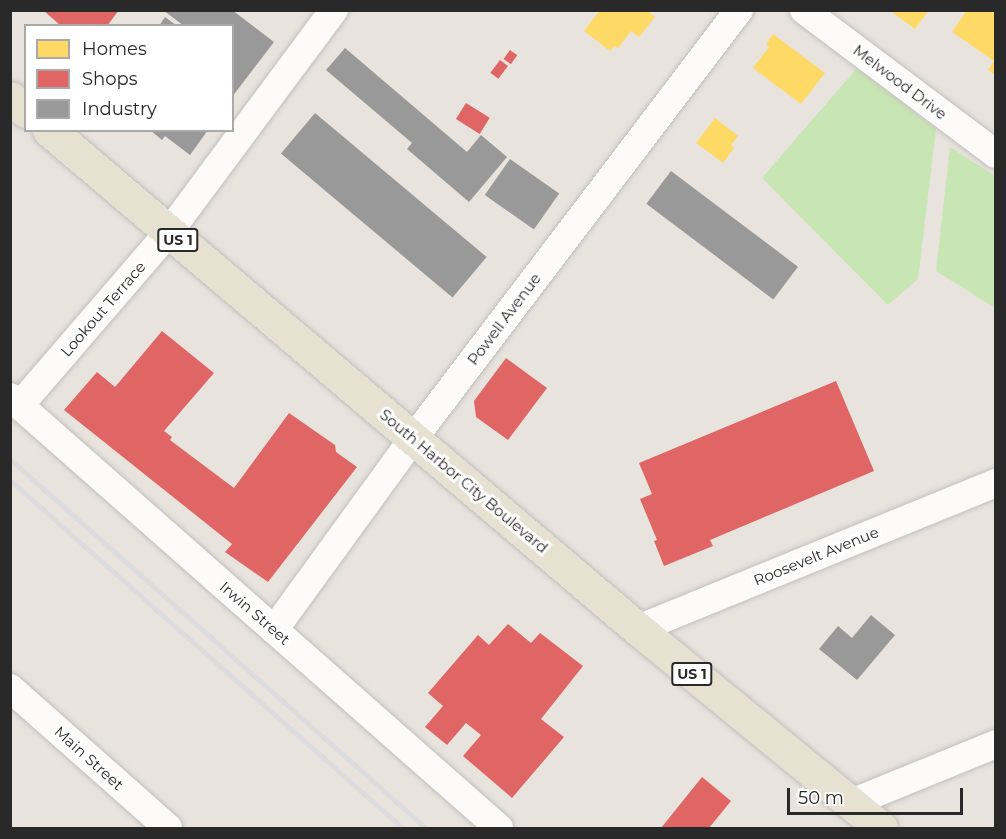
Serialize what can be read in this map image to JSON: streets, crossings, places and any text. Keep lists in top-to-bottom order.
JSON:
{
  "streets": {
    "main road": ["US 1", "South Harbor City Boulevard"],
    "street": [
      "Melwood Drive",
      "Lookout Terrace",
      "Powell Avenue",
      "Roosevelt Avenue",
      "Irwin Street",
      "Main Street"
    ]
  },
  "crossings": [
    ["Lookout Terrace", "South Harbor City Boulevard"],
    ["Lookout Terrace", "Irwin Street"],
    ["Powell Avenue", "South Harbor City Boulevard"],
    ["Powell Avenue", "Irwin Street"],
    ["South Harbor City Boulevard", "Roosevelt Avenue"]
  ],
  "legend": ["Homes", "Shops", "Industry"],
  "scale_bar": "50 m"
}
